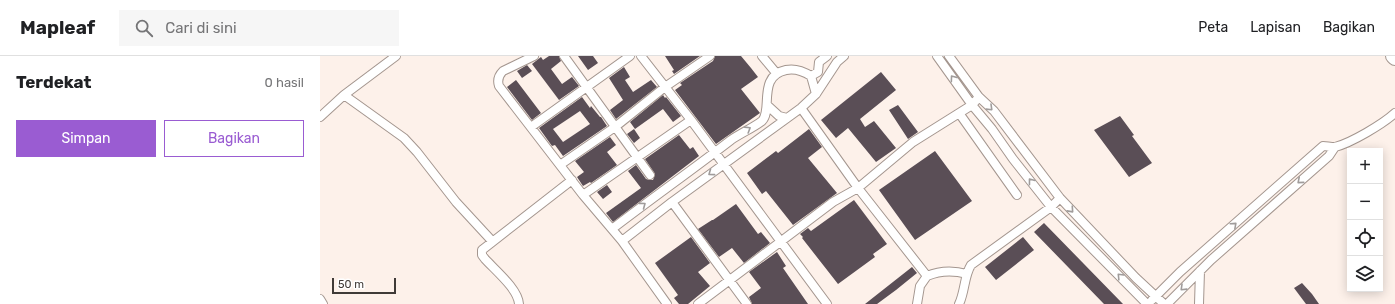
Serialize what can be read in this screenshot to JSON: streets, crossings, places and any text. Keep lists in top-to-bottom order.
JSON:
{
  "scale_bar": "50 m",
  "page": {
    "header": "Mapleaf",
    "search": "Cari di sini",
    "nav": ["Peta", "Lapisan", "Bagikan"],
    "heading": ["Terdekat", "0 hasil"],
    "buttons": ["Simpan", "Bagikan"],
    "map_buttons": ["+", "−"],
    "scale": "50 m"
  }
}
